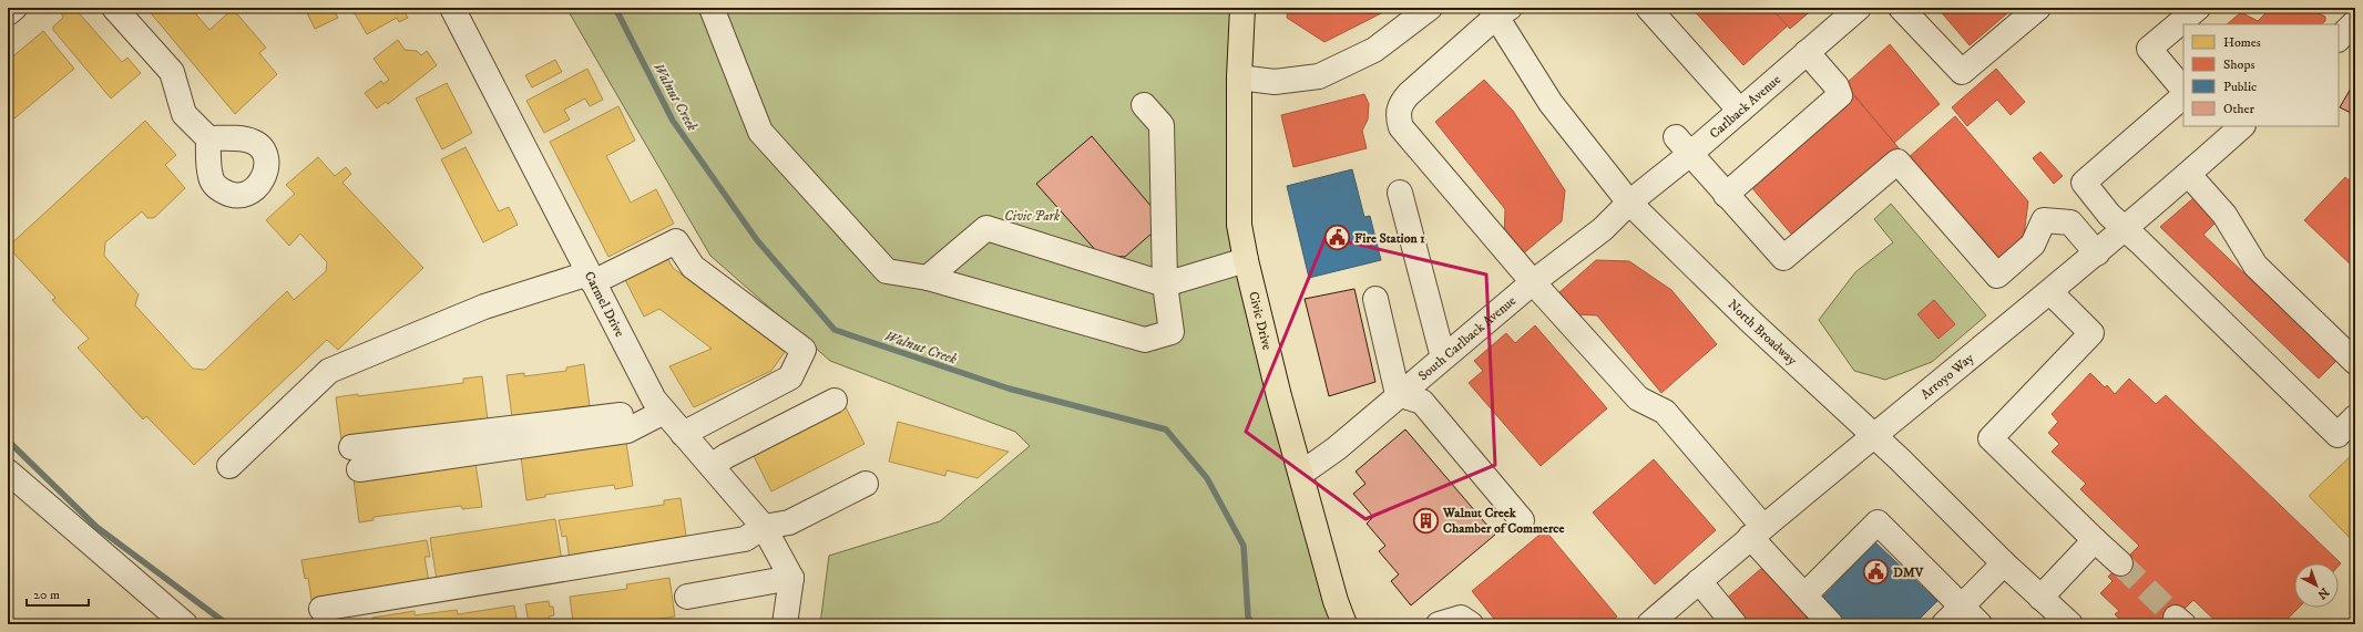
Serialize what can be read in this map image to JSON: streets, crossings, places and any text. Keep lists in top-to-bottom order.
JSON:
{
  "streets": {
    "main road": ["Civic Drive"],
    "street": [
      "Carlback Avenue",
      "Carmel Drive",
      "North Broadway",
      "South Carlback Avenue",
      "Arroyo Way"
    ]
  },
  "crossings": [
    ["Carlback Avenue", "North Broadway"],
    ["Carlback Avenue", "South Carlback Avenue"],
    ["Civic Drive", "South Carlback Avenue"],
    ["North Broadway", "South Carlback Avenue"],
    ["North Broadway", "Arroyo Way"]
  ],
  "water": ["Walnut Creek"],
  "parks": ["Civic Park"],
  "places": {
    "public building": ["Fire Station 1", "DMV"],
    "building": ["Walnut Creek Chamber of Commerce"]
  },
  "legend": [
    "Homes",
    "Shops",
    "Public",
    "Other"
  ],
  "scale_bar": "20 m",
  "north": "bottom right"
}
